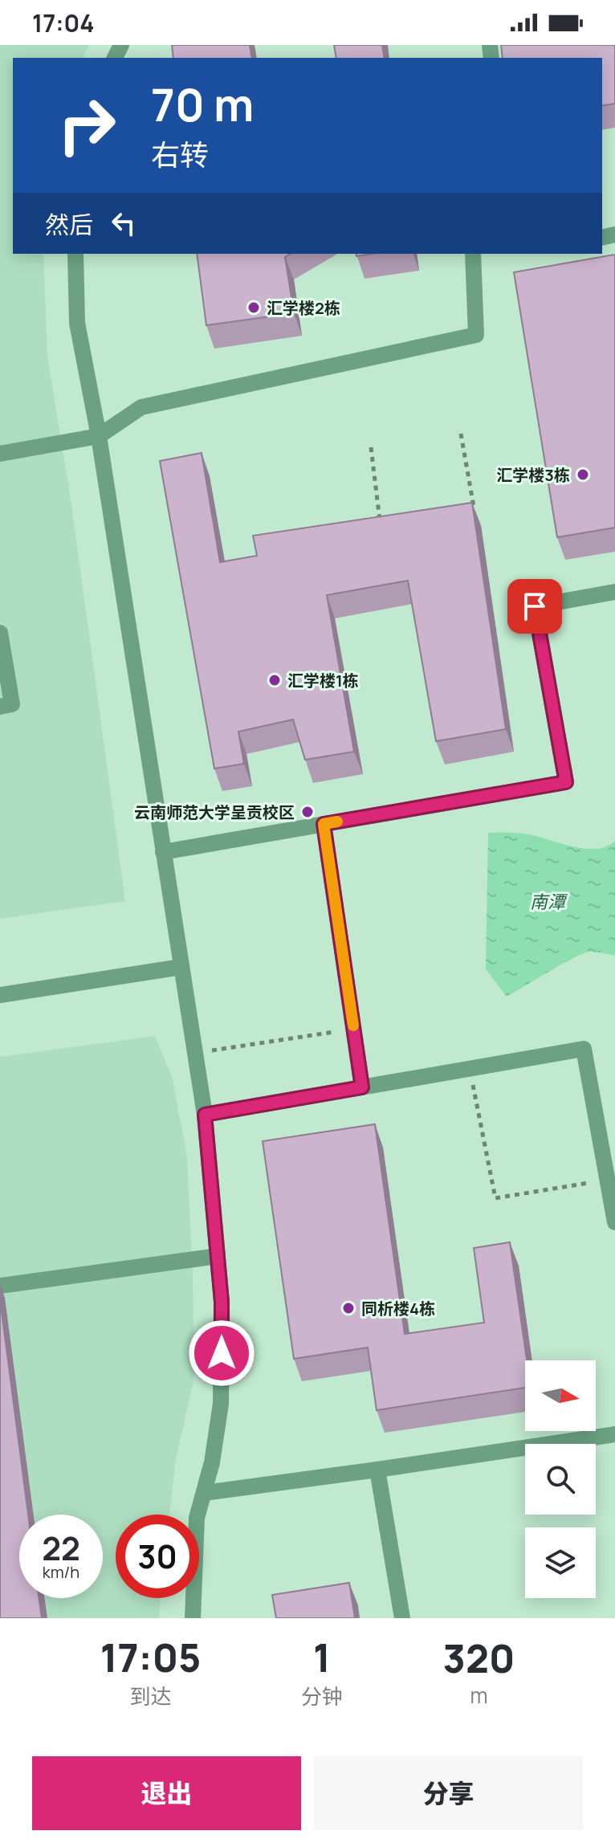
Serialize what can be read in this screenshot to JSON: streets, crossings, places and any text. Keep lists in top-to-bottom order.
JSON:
{
  "water": ["南潭"],
  "places": [
    "汇学楼2栋",
    "汇学楼3栋",
    "汇学楼1栋",
    "云南师范大学呈贡校区",
    "同析楼4栋"
  ],
  "north": "right",
  "page": {
    "status": "17:04",
    "turn": ["70 m", "右转"],
    "then": "然后",
    "speed": "22 km/h",
    "limit": "30",
    "eta": [
      "17:05",
      "到达",
      "1",
      "分钟",
      "320",
      "m"
    ],
    "buttons": ["退出", "分享"]
  }
}
